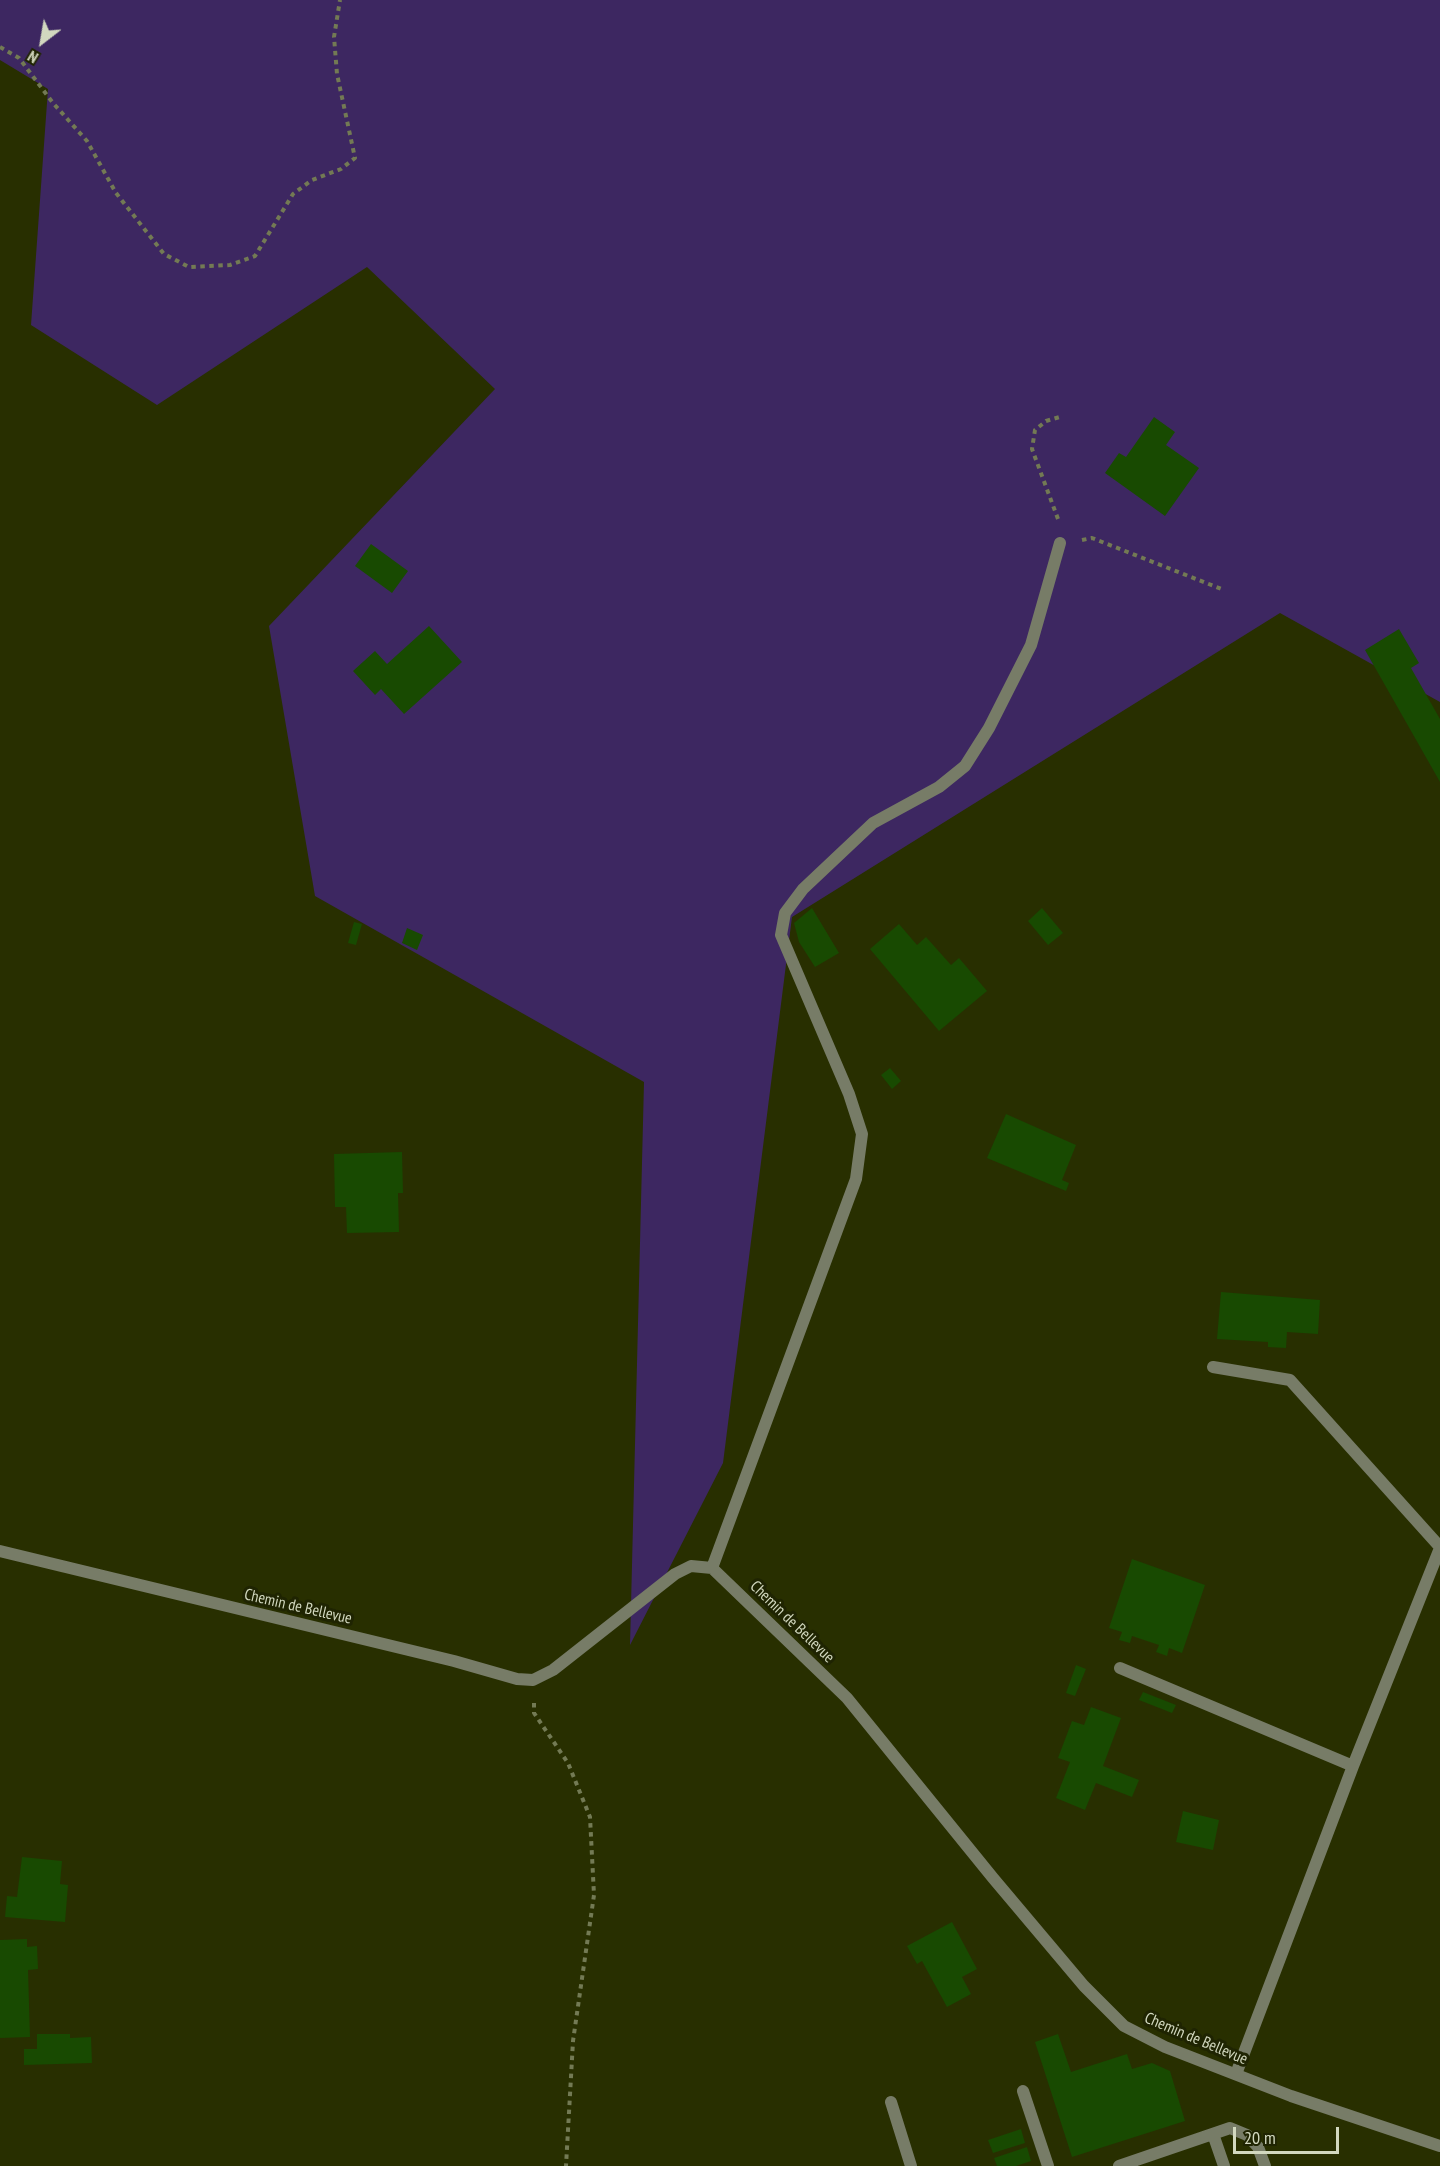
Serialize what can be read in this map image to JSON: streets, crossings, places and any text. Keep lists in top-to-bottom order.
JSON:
{
  "streets": {
    "street": ["Chemin de Bellevue"]
  },
  "scale_bar": "20 m",
  "north": "bottom left"
}
